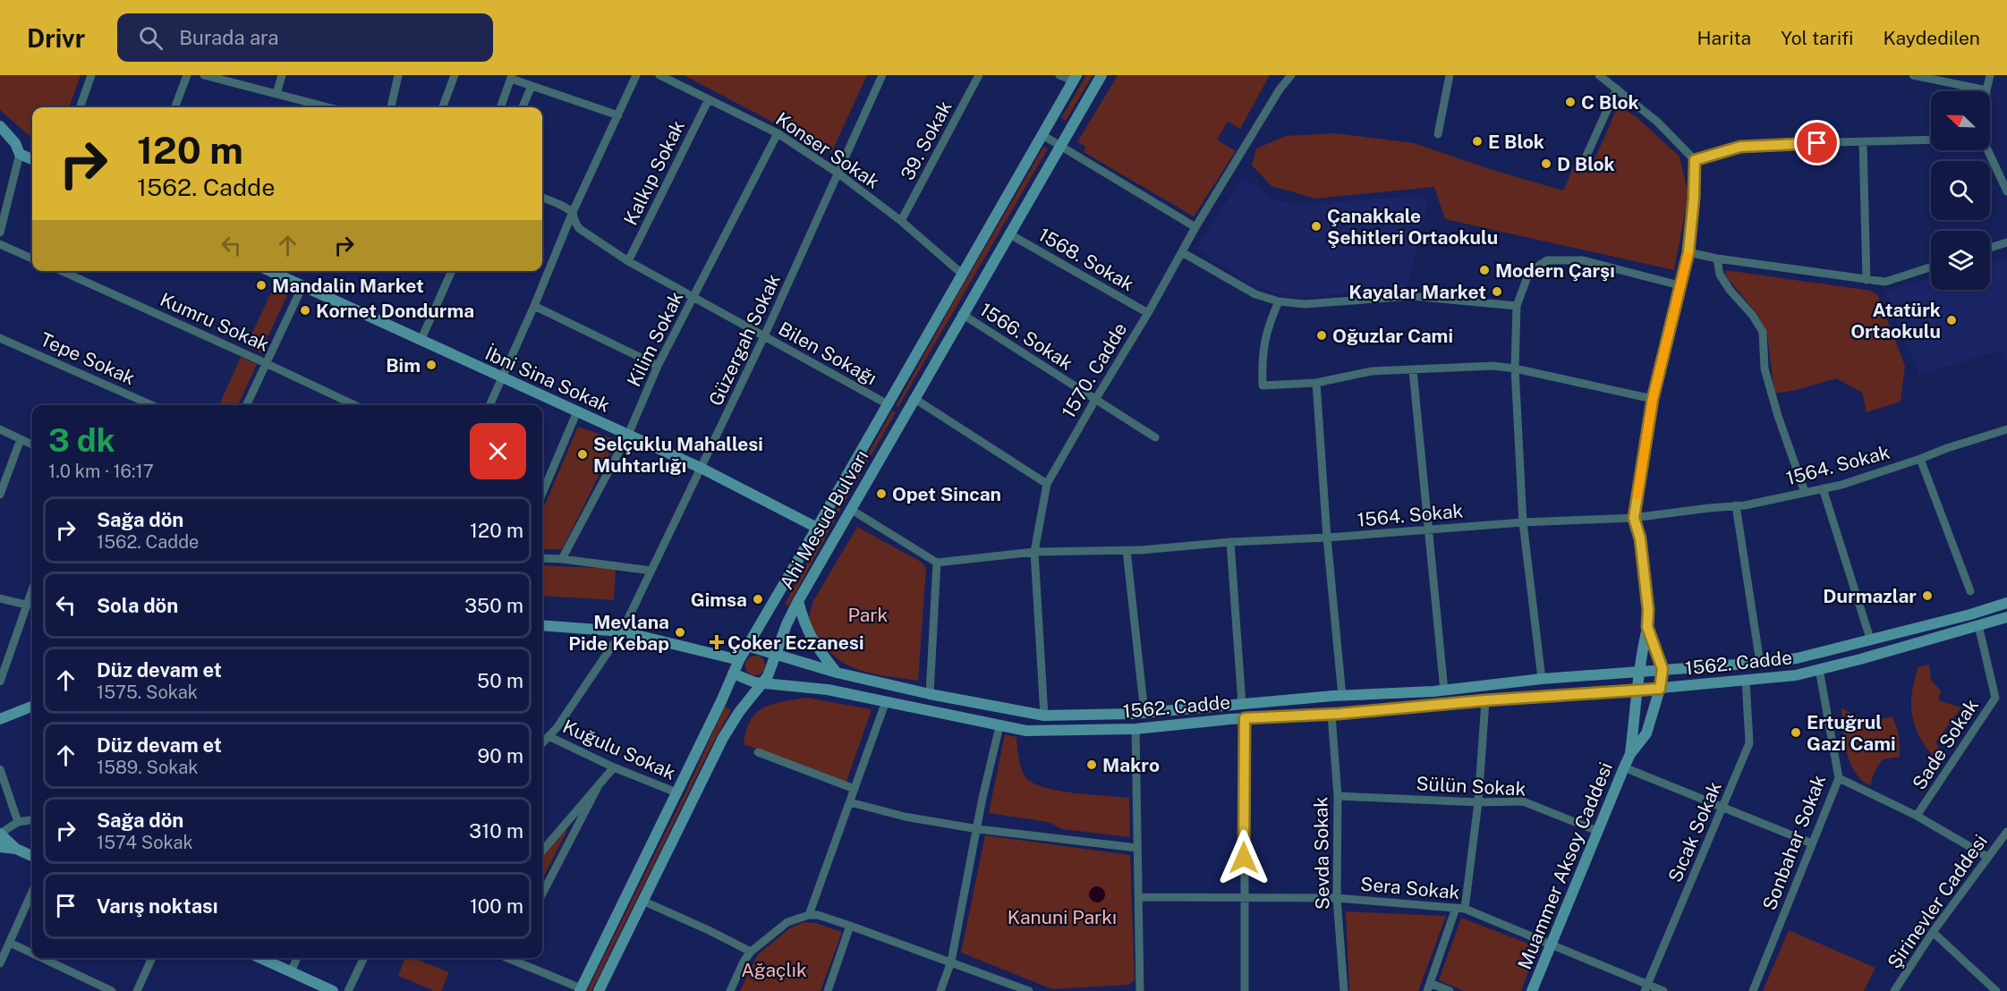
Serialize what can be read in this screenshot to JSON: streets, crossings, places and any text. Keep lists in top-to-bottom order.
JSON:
{
  "streets": {
    "main road": [
      "İbni Sina Sokak",
      "Ahi Mesud Bulvarı",
      "1562. Cadde",
      "Muammer Aksoy Caddesi"
    ],
    "street": [
      "39. Sokak",
      "Konser Sokak",
      "Kalkıp Sokak",
      "1568. Sokak",
      "Kumru Sokak",
      "1566. Sokak",
      "Kilim Sokak",
      "Güzergah Sokak",
      "Bilen Sokağı",
      "Tepe Sokak",
      "1570. Cadde",
      "1564. Sokak",
      "Sade Sokak",
      "Kuğulu Sokak",
      "Sülün Sokak",
      "Sıcak Sokak",
      "Sonbahar Sokak",
      "Sevda Sokak",
      "Sera Sokak",
      "Şirinevler Caddesi"
    ]
  },
  "crossings": [
    ["39. Sokak", "Konser Sokak"],
    ["Konser Sokak", "Kalkıp Sokak"],
    ["Konser Sokak", "Kilim Sokak"],
    ["Konser Sokak", "Güzergah Sokak"],
    ["Konser Sokak", "Ahi Mesud Bulvarı"],
    ["Kalkıp Sokak", "Bilen Sokağı"],
    ["1568. Sokak", "1570. Cadde"],
    ["1568. Sokak", "Ahi Mesud Bulvarı"],
    ["1566. Sokak", "1570. Cadde"],
    ["1566. Sokak", "Ahi Mesud Bulvarı"],
    ["Kilim Sokak", "Bilen Sokağı"],
    ["Kilim Sokak", "İbni Sina Sokak"],
    ["Güzergah Sokak", "Bilen Sokağı"],
    ["Güzergah Sokak", "İbni Sina Sokak"],
    ["Güzergah Sokak", "Kuğulu Sokak"],
    ["Bilen Sokağı", "Ahi Mesud Bulvarı"],
    ["1570. Cadde", "1564. Sokak"],
    ["1570. Cadde", "1562. Cadde"],
    ["İbni Sina Sokak", "Ahi Mesud Bulvarı"],
    ["Ahi Mesud Bulvarı", "1562. Cadde"],
    ["Ahi Mesud Bulvarı", "Kuğulu Sokak"],
    ["1562. Cadde", "Sade Sokak"],
    ["1562. Cadde", "Sıcak Sokak"],
    ["1562. Cadde", "Sonbahar Sokak"],
    ["1562. Cadde", "Sevda Sokak"],
    ["Sülün Sokak", "Sevda Sokak"],
    ["Sülün Sokak", "Muammer Aksoy Caddesi"],
    ["Sıcak Sokak", "Sera Sokak"],
    ["Sevda Sokak", "Sera Sokak"],
    ["Muammer Aksoy Caddesi", "Sera Sokak"]
  ],
  "parks": ["Park", "Kanuni Parkı", "Ağaçlık"],
  "places": {
    "other": [
      "C Blok",
      "E Blok",
      "D Blok",
      "Çanakkale Şehitleri Ortaokulu",
      "Modern Çarşı",
      "Mandalin Market",
      "Kayalar Market",
      "Kornet Dondurma",
      "Atatürk Ortaokulu",
      "Oğuzlar Cami",
      "Bim",
      "Selçuklu Mahallesi Muhtarlığı",
      "Opet Sincan",
      "Durmazlar",
      "Gimsa",
      "Mevlana Pide Kebap",
      "Ertuğrul Gazi Cami",
      "Makro"
    ],
    "health": ["Çoker Eczanesi"]
  },
  "north": "top left",
  "page": {
    "header": "Drivr",
    "search": "Burada ara",
    "nav": ["Harita", "Yol tarifi", "Kaydedilen"],
    "turn": ["120 m", "1562. Cadde"],
    "heading": ["3 dk", "1.0 km · 16:17"],
    "list": [
      {
        "name": "Sağa dön",
        "note": "1562. Cadde",
        "value": "120 m"
      },
      {
        "name": "Sola dön",
        "value": "350 m"
      },
      {
        "name": "Düz devam et",
        "note": "1575. Sokak",
        "value": "50 m"
      },
      {
        "name": "Düz devam et",
        "note": "1589. Sokak",
        "value": "90 m"
      },
      {
        "name": "Sağa dön",
        "note": "1574 Sokak",
        "value": "310 m"
      },
      {
        "name": "Varış noktası",
        "value": "100 m"
      }
    ]
  }
}
